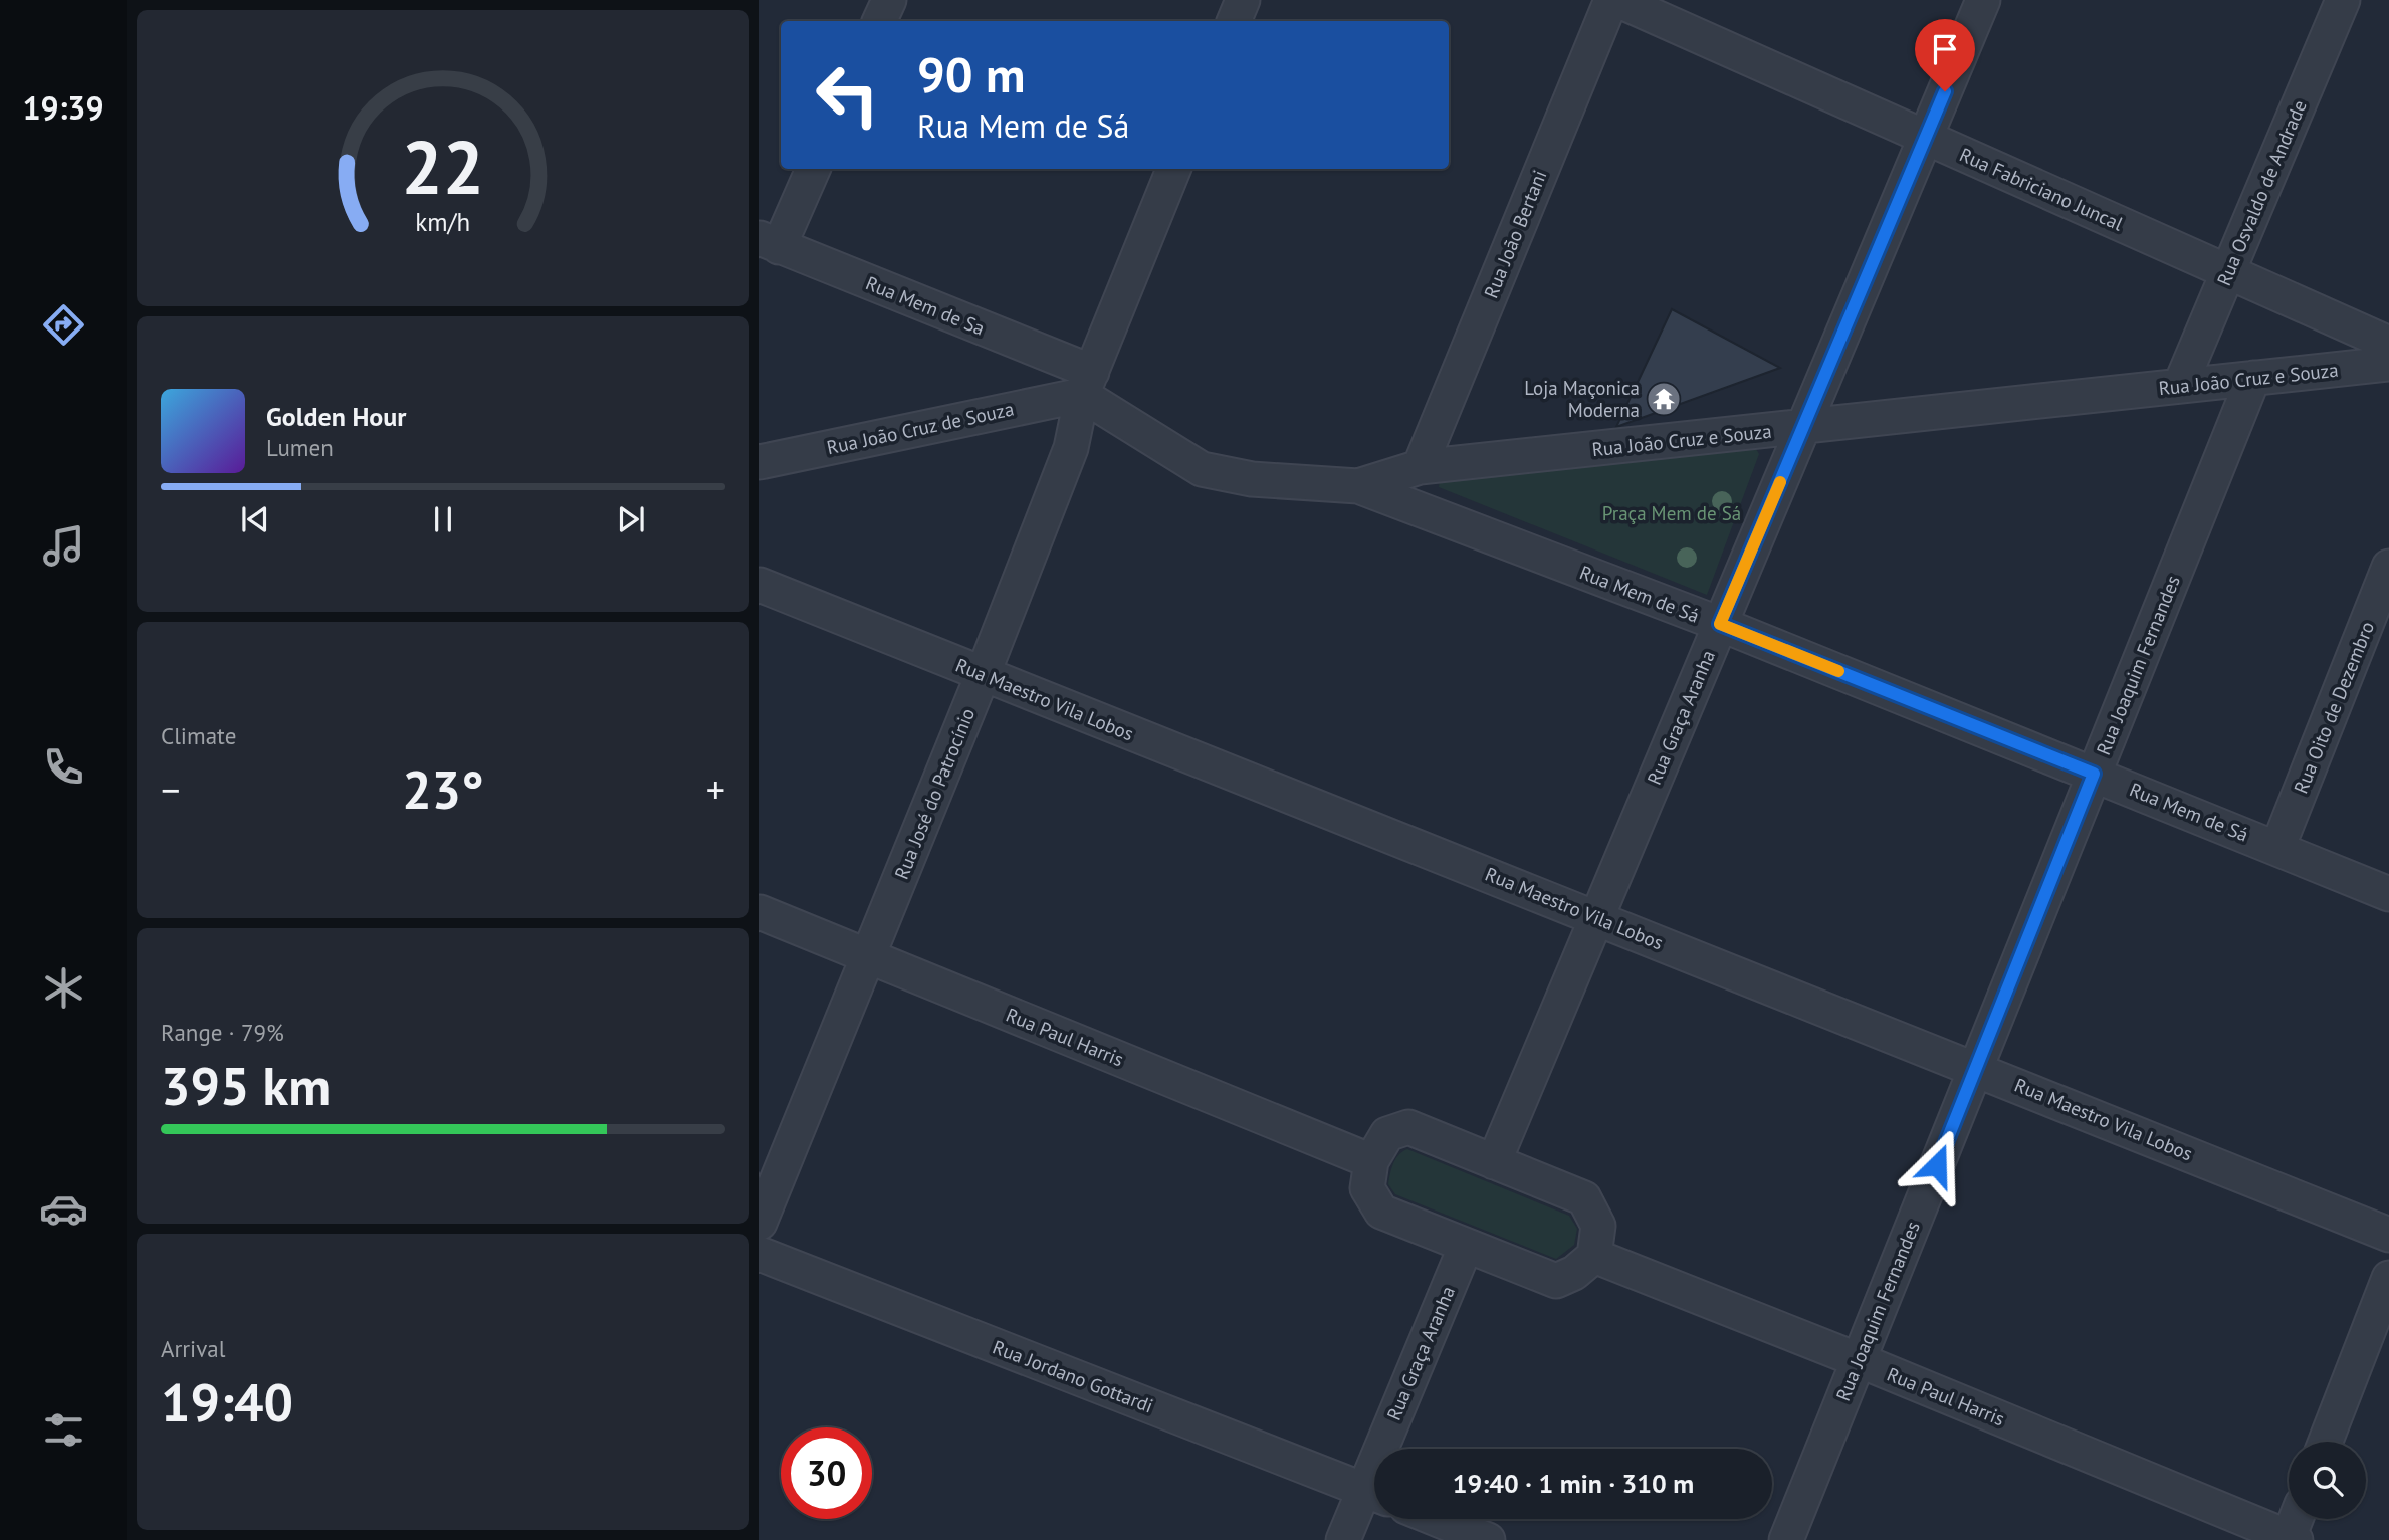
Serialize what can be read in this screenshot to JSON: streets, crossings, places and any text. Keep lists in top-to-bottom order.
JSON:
{
  "streets": {
    "street": [
      "Rua Fabriciano Juncal",
      "Rua Osvaldo de Andrade",
      "Rua João Bertani",
      "Rua Mem de Sa",
      "Rua João Cruz e Souza",
      "Rua João Cruz de Souza",
      "Rua Mem de Sá",
      "Rua Joaquim Fernandes",
      "Rua Maestro Vila Lobos",
      "Rua Oito de Dezembro",
      "Rua Graça Aranha",
      "Rua José do Patrocínio",
      "Rua Paul Harris",
      "Rua Jordano Gottardi"
    ]
  },
  "crossings": [
    ["Rua Fabriciano Juncal", "Rua Osvaldo de Andrade"],
    ["Rua Fabriciano Juncal", "Rua Graça Aranha"],
    ["Rua Osvaldo de Andrade", "Rua João Cruz e Souza"],
    ["Rua João Bertani", "Rua João Cruz e Souza"],
    ["Rua Mem de Sa", "Rua João Cruz e Souza"],
    ["Rua Mem de Sa", "Rua João Cruz de Souza"],
    ["Rua Mem de Sa", "Rua José do Patrocínio"],
    ["Rua João Cruz e Souza", "Rua João Cruz de Souza"],
    ["Rua João Cruz e Souza", "Rua Mem de Sá"],
    ["Rua João Cruz e Souza", "Rua Joaquim Fernandes"],
    ["Rua João Cruz e Souza", "Rua Graça Aranha"],
    ["Rua João Cruz e Souza", "Rua José do Patrocínio"],
    ["Rua João Cruz de Souza", "Rua José do Patrocínio"],
    ["Rua Mem de Sá", "Rua Joaquim Fernandes"],
    ["Rua Mem de Sá", "Rua Oito de Dezembro"],
    ["Rua Mem de Sá", "Rua Graça Aranha"],
    ["Rua Joaquim Fernandes", "Rua Maestro Vila Lobos"],
    ["Rua Joaquim Fernandes", "Rua Paul Harris"],
    ["Rua Maestro Vila Lobos", "Rua Graça Aranha"],
    ["Rua Maestro Vila Lobos", "Rua José do Patrocínio"],
    ["Rua Graça Aranha", "Rua Jordano Gottardi"],
    ["Rua José do Patrocínio", "Rua Paul Harris"]
  ],
  "parks": ["Praça Mem de Sá"],
  "places": {
    "temple": ["Loja Maçonica Moderna"]
  },
  "page": {
    "tabs": "19:39",
    "turn": ["90 m", "Rua Mem de Sá"],
    "song": ["Golden Hour", "Lumen"],
    "tile": [
      "Climate",
      ["Range · 79%", "395 km"],
      ["Arrival", "19:40"]
    ],
    "heat": ["−", "23°", "+"],
    "limit": "30",
    "trip": "19:40 · 1 min · 310 m",
    "gauge": ["22", "km/h"]
  }
}
